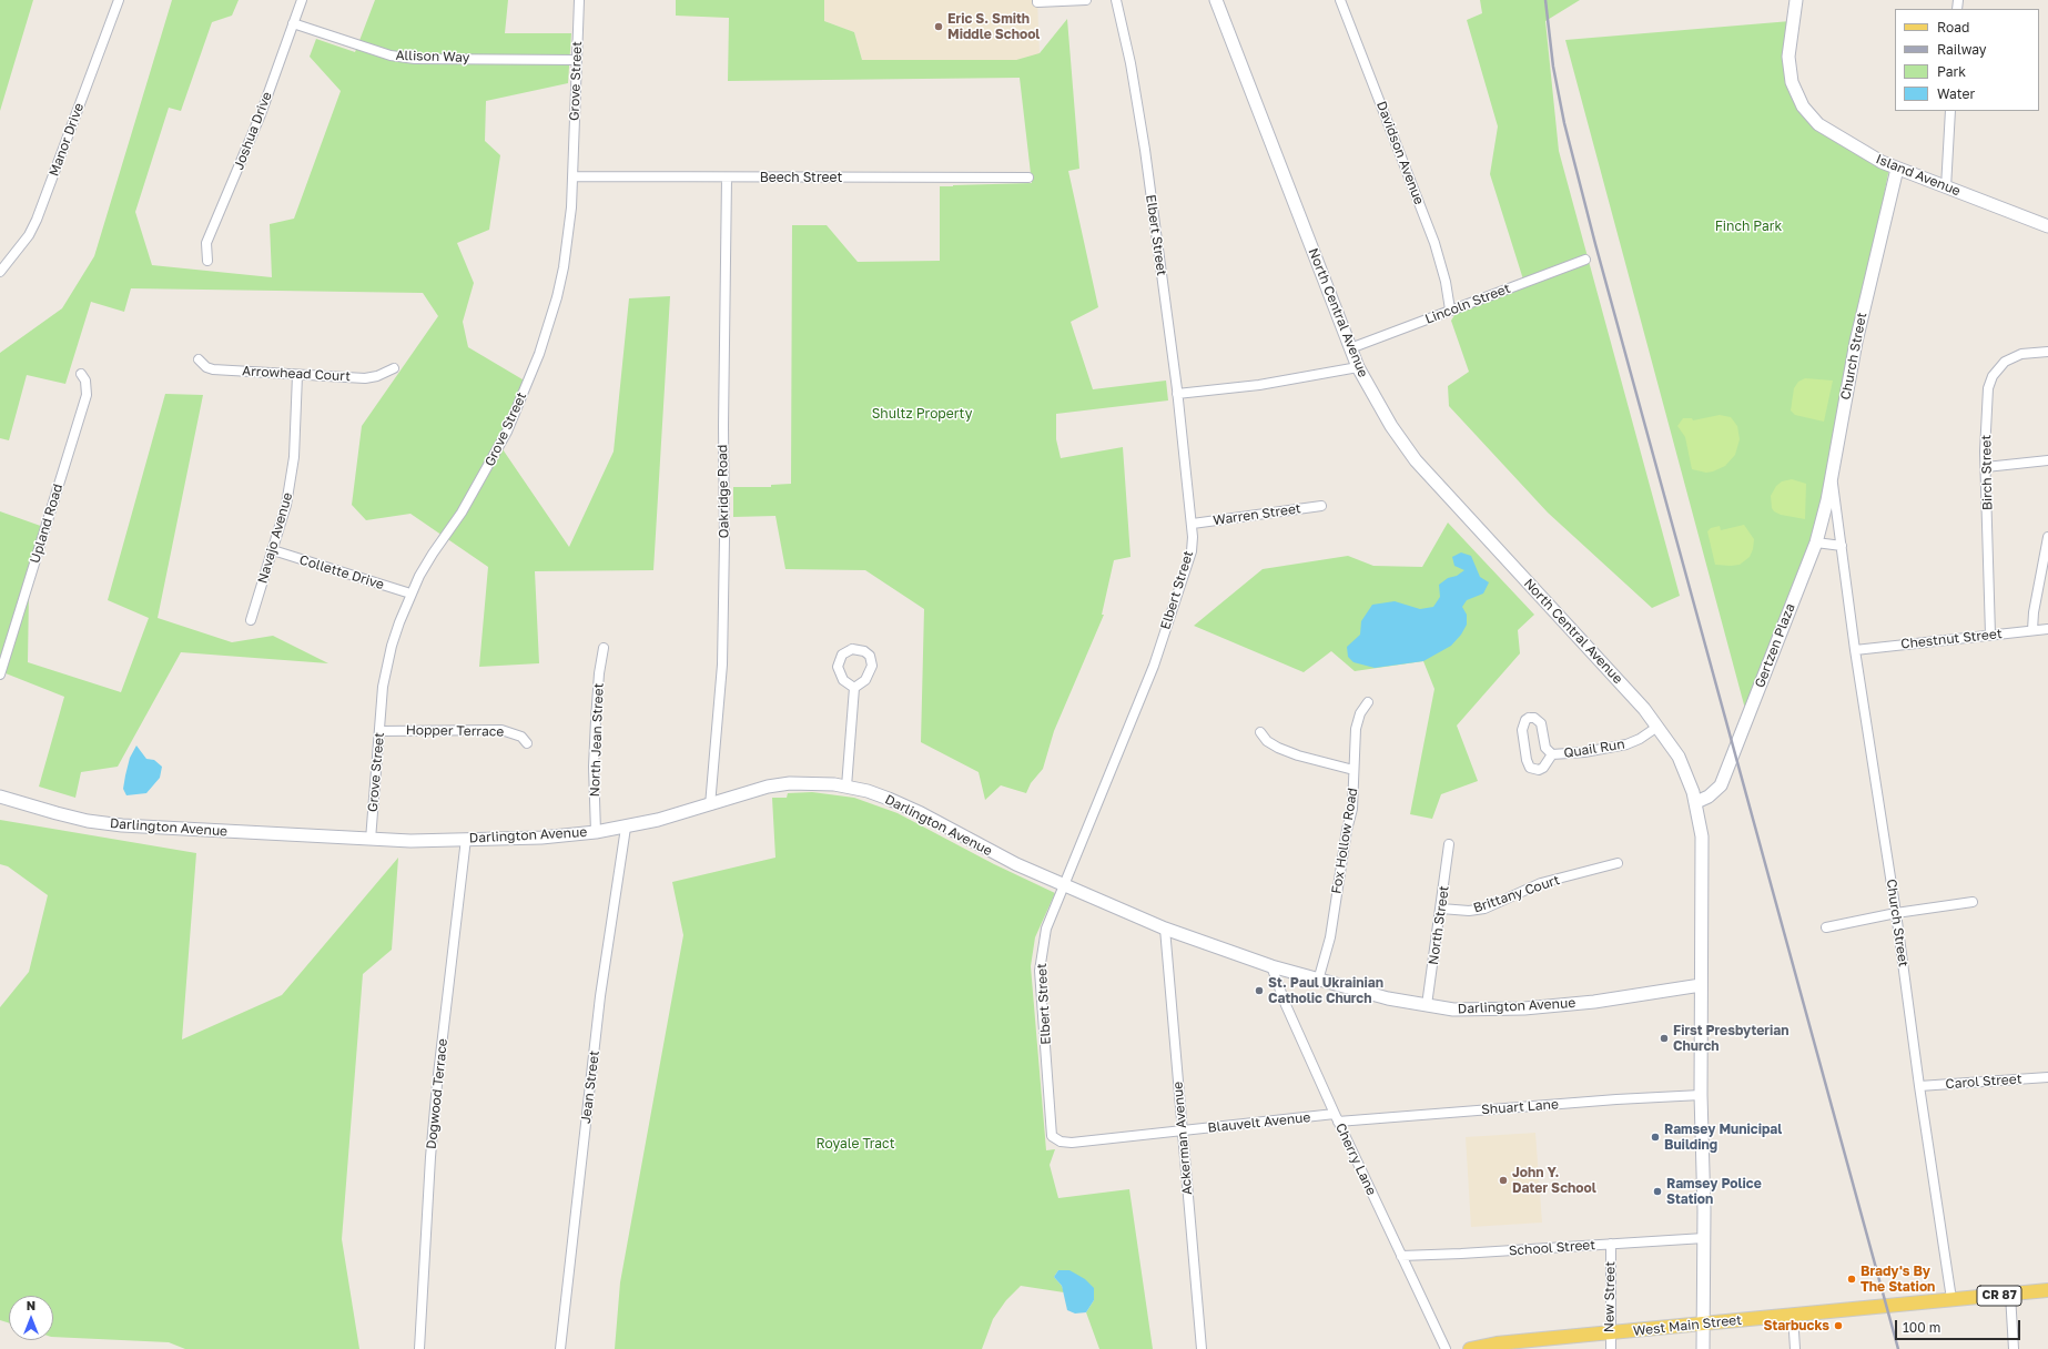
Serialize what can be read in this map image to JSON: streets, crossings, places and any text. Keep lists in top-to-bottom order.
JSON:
{
  "streets": {
    "main road": [
      "Island Avenue",
      "North Central Avenue",
      "Church Street",
      "Gertzen Plaza",
      "Darlington Avenue",
      "CR 87",
      "West Main Street"
    ],
    "street": [
      "Allison Way",
      "Grove Street",
      "Joshua Drive",
      "Manor Drive",
      "Davidson Avenue",
      "Beech Street",
      "Elbert Street",
      "Lincoln Street",
      "Arrowhead Court",
      "Birch Street",
      "Oakridge Road",
      "Warren Street",
      "Upland Road",
      "Navajo Avenue",
      "Collette Drive",
      "Chestnut Street",
      "Hopper Terrace",
      "North Jean Street",
      "Quail Run",
      "Fox Hollow Road",
      "Brittany Court",
      "North Street",
      "Carol Street",
      "Jean Street",
      "Dogwood Terrace",
      "Shuart Lane",
      "Blauvelt Avenue",
      "Ackerman Avenue",
      "Cherry Lane",
      "School Street",
      "New Street"
    ]
  },
  "crossings": [
    ["Allison Way", "Grove Street"],
    ["Allison Way", "Joshua Drive"],
    ["Grove Street", "Beech Street"],
    ["Grove Street", "Collette Drive"],
    ["Grove Street", "Hopper Terrace"],
    ["Grove Street", "Darlington Avenue"],
    ["Davidson Avenue", "Lincoln Street"],
    ["Island Avenue", "Church Street"],
    ["Beech Street", "Oakridge Road"],
    ["Elbert Street", "Warren Street"],
    ["Elbert Street", "Darlington Avenue"],
    ["Elbert Street", "Blauvelt Avenue"],
    ["Lincoln Street", "North Central Avenue"],
    ["North Central Avenue", "Gertzen Plaza"],
    ["North Central Avenue", "Quail Run"],
    ["North Central Avenue", "Darlington Avenue"],
    ["North Central Avenue", "Shuart Lane"],
    ["North Central Avenue", "School Street"],
    ["North Central Avenue", "West Main Street"],
    ["Church Street", "Chestnut Street"],
    ["Church Street", "Gertzen Plaza"],
    ["Church Street", "Carol Street"],
    ["Church Street", "CR 87"],
    ["Church Street", "West Main Street"],
    ["Arrowhead Court", "Navajo Avenue"],
    ["Birch Street", "Chestnut Street"],
    ["Oakridge Road", "Darlington Avenue"],
    ["Navajo Avenue", "Collette Drive"],
    ["North Jean Street", "Darlington Avenue"],
    ["Darlington Avenue", "Fox Hollow Road"],
    ["Darlington Avenue", "North Street"],
    ["Darlington Avenue", "Jean Street"],
    ["Darlington Avenue", "Dogwood Terrace"],
    ["Darlington Avenue", "Ackerman Avenue"],
    ["Darlington Avenue", "Cherry Lane"],
    ["Brittany Court", "North Street"],
    ["Shuart Lane", "Blauvelt Avenue"],
    ["Shuart Lane", "Cherry Lane"],
    ["Blauvelt Avenue", "Ackerman Avenue"],
    ["Blauvelt Avenue", "Cherry Lane"],
    ["Cherry Lane", "School Street"],
    ["School Street", "New Street"],
    ["CR 87", "West Main Street"],
    ["New Street", "West Main Street"]
  ],
  "parks": ["Finch Park", "Shultz Property", "Royale Tract"],
  "places": [
    "Eric S. Smith Middle School",
    "St. Paul Ukrainian Catholic Church",
    "First Presbyterian Church",
    "Ramsey Municipal Building",
    "John Y. Dater School",
    "Ramsey Police Station",
    "Brady's By The Station",
    "Starbucks"
  ],
  "legend": [
    "Road",
    "Railway",
    "Park",
    "Water"
  ],
  "scale_bar": "100 m",
  "north": "top"
}
